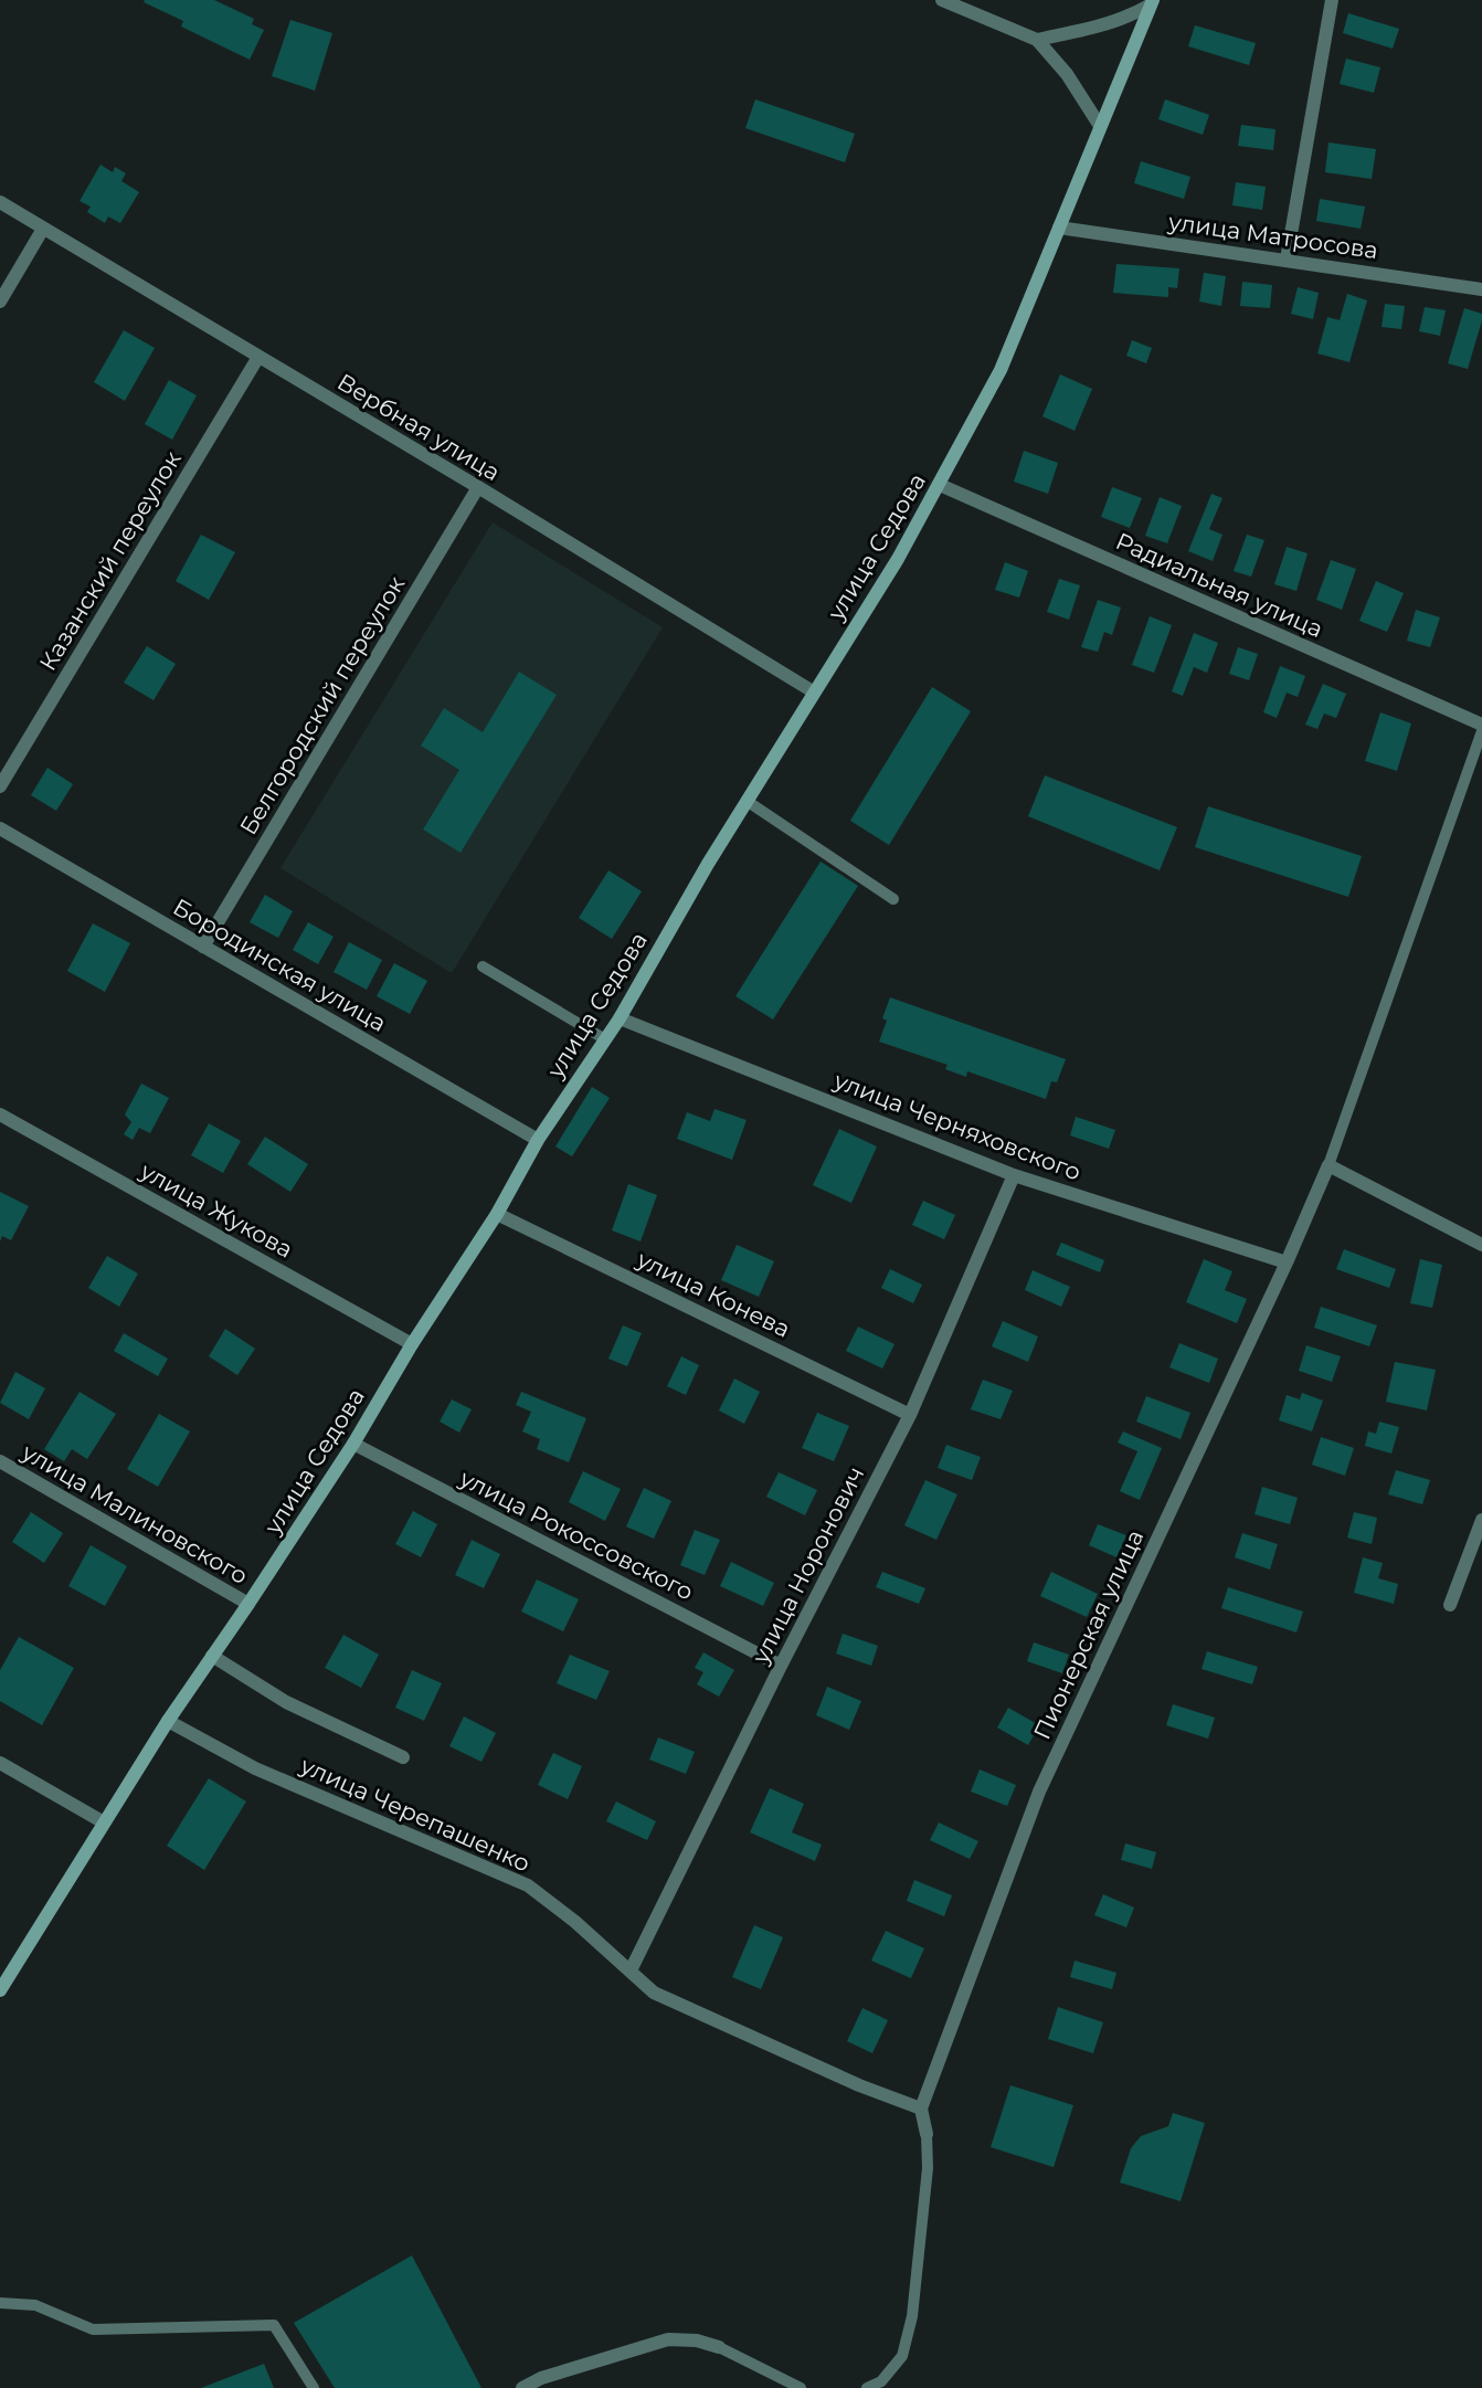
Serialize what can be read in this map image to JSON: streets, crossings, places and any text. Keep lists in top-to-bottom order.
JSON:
{
  "streets": {
    "street": [
      "улица Матросова",
      "Вербная улица",
      "улица Седова",
      "Казанский переулок",
      "Радиальная улица",
      "Белгородский переулок",
      "Бородинская улица",
      "улица Черняховского",
      "улица Жукова",
      "улица Конева",
      "улица Малиновского",
      "улица Рокоссовского",
      "улица Норонович",
      "Пионерская улица",
      "улица Черепашенко"
    ]
  },
  "crossings": [
    ["улица Матросова", "улица Седова"],
    ["Вербная улица", "улица Седова"],
    ["Вербная улица", "Казанский переулок"],
    ["Вербная улица", "Белгородский переулок"],
    ["улица Седова", "Радиальная улица"],
    ["улица Седова", "Бородинская улица"],
    ["улица Седова", "улица Черняховского"],
    ["улица Седова", "улица Жукова"],
    ["улица Седова", "улица Конева"],
    ["улица Седова", "улица Малиновского"],
    ["улица Седова", "улица Рокоссовского"],
    ["улица Седова", "улица Черепашенко"],
    ["Белгородский переулок", "Бородинская улица"],
    ["улица Черняховского", "улица Норонович"],
    ["улица Черняховского", "Пионерская улица"],
    ["улица Конева", "улица Норонович"],
    ["улица Рокоссовского", "улица Норонович"],
    ["улица Норонович", "улица Черепашенко"],
    ["Пионерская улица", "улица Черепашенко"]
  ]
}
